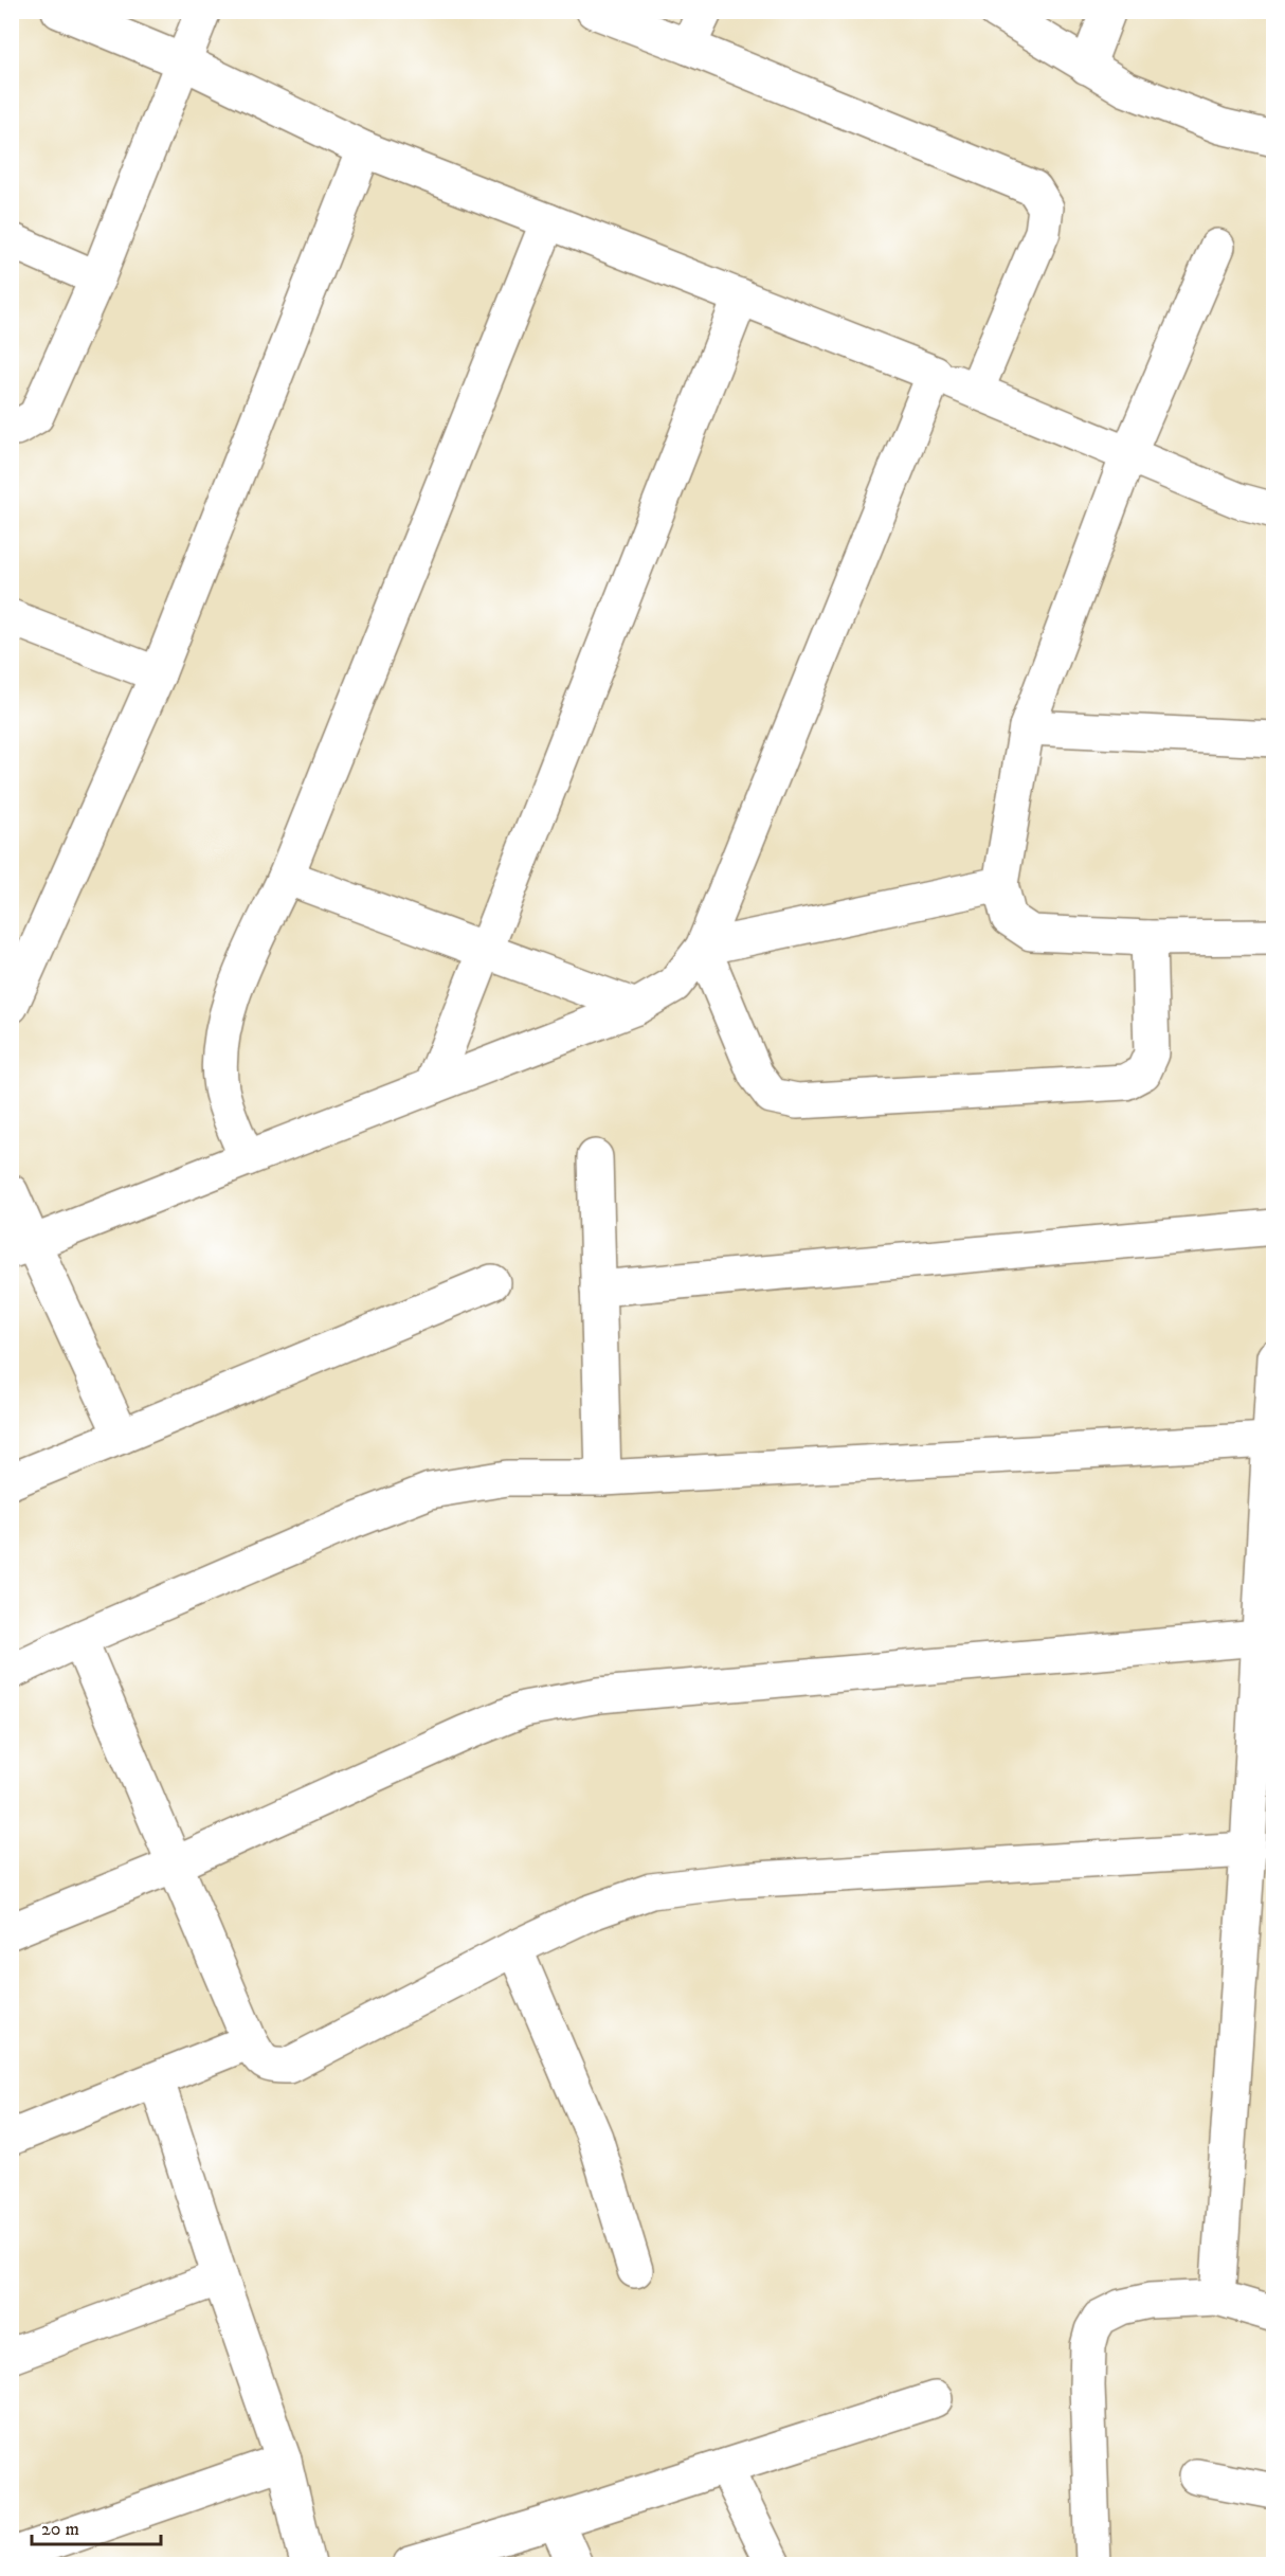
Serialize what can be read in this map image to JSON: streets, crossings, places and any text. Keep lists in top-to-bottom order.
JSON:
{
  "scale_bar": "20 m"
}
